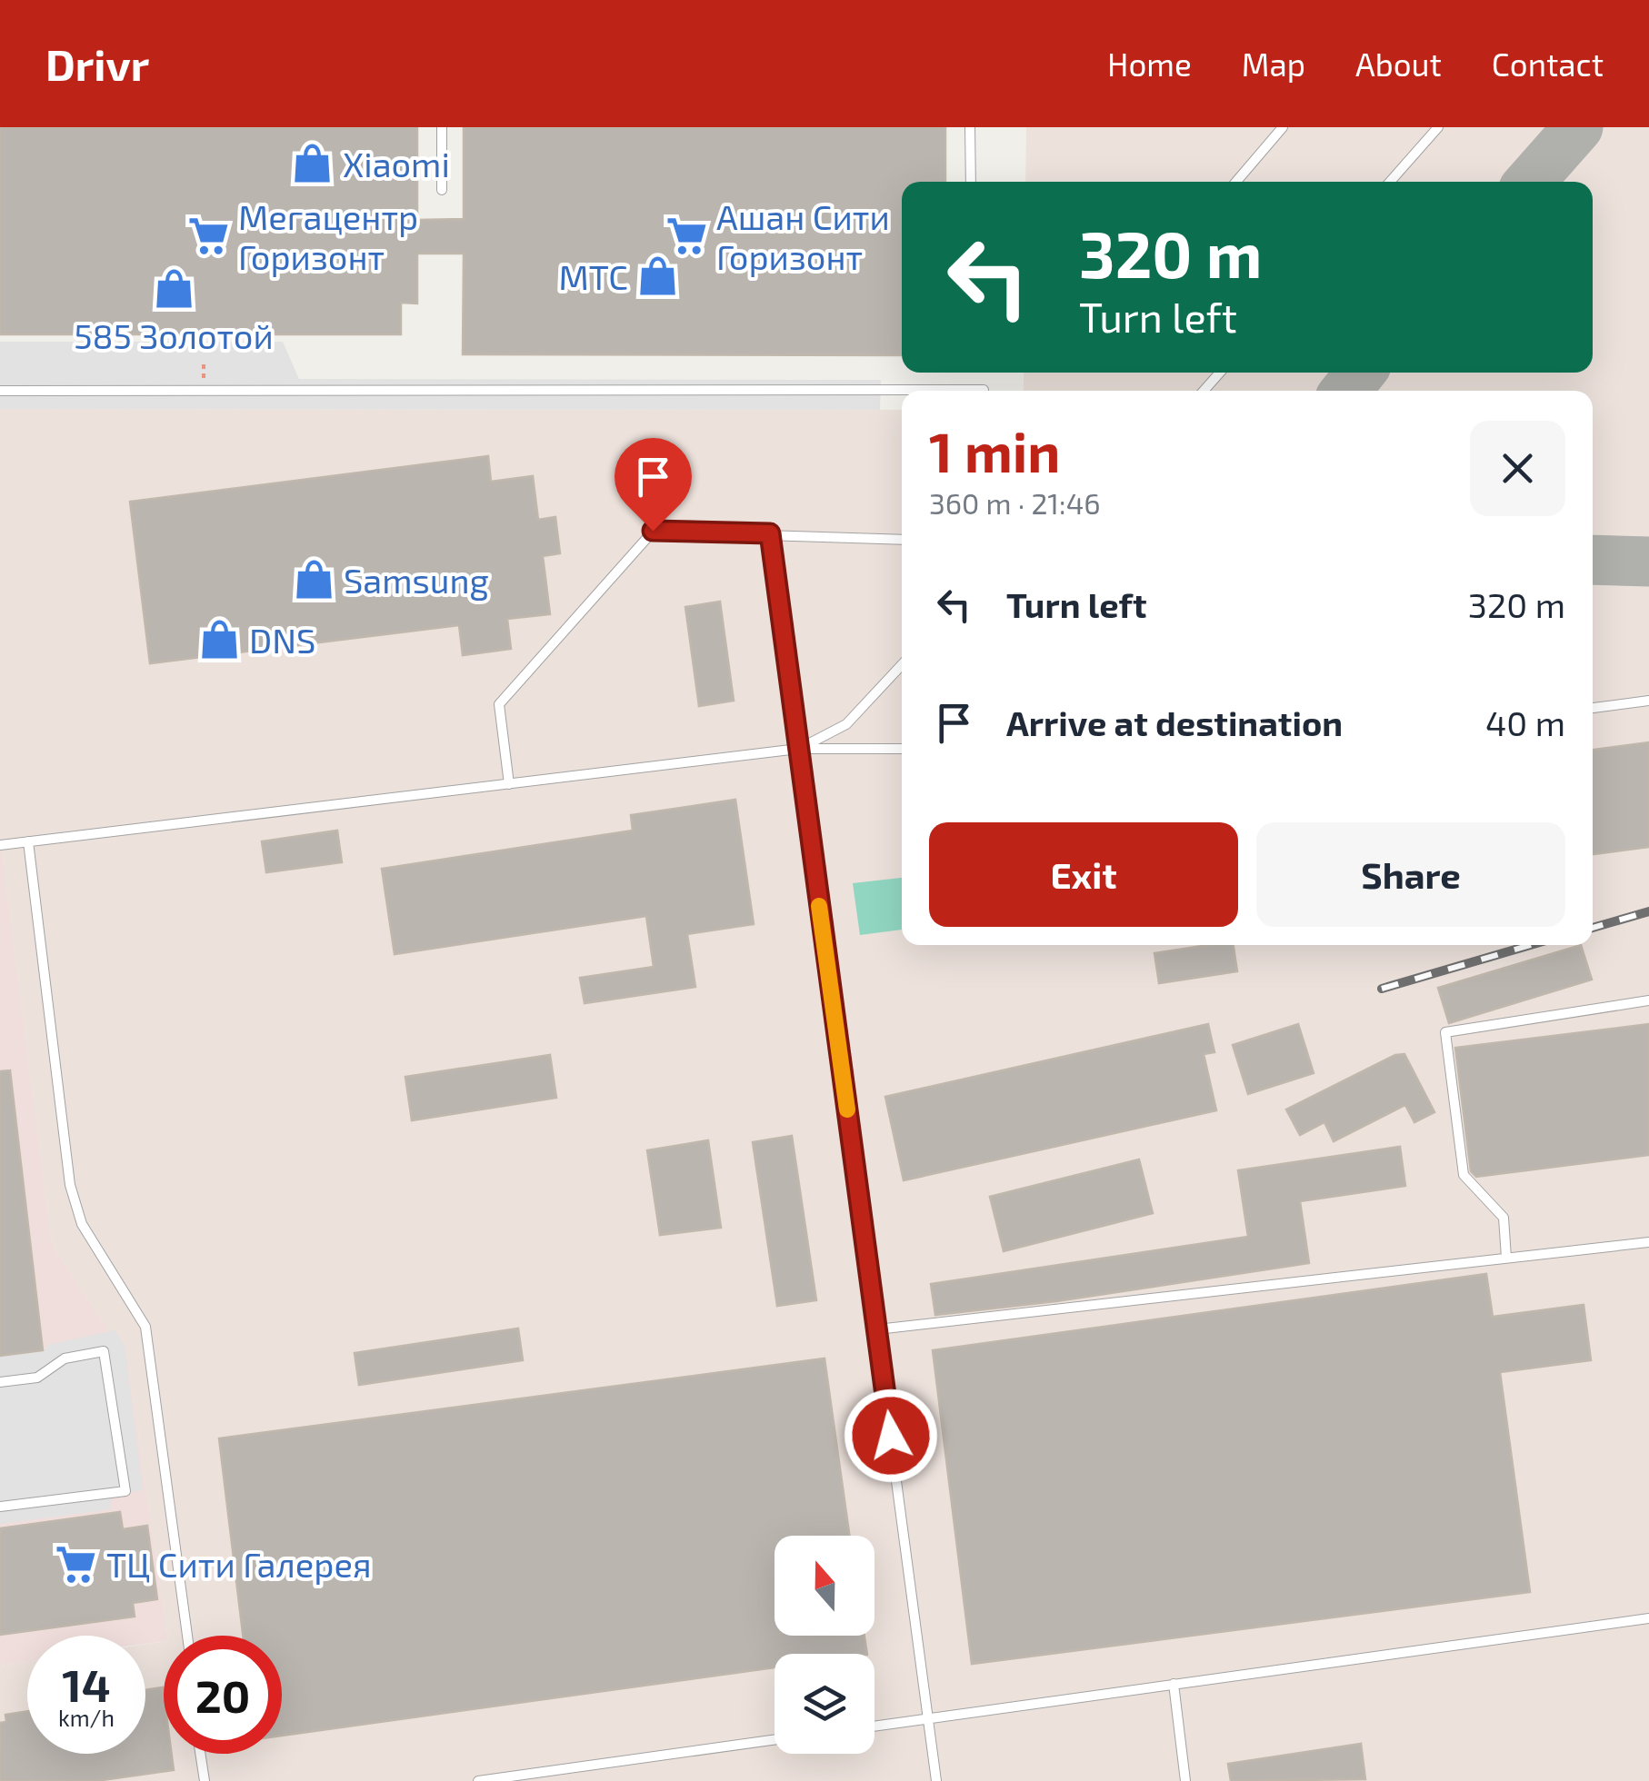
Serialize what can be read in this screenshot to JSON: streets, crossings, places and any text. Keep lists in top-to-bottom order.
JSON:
{
  "places": {
    "shop": [
      "Xiaomi",
      "МТС",
      "585 Золотой",
      "Samsung",
      "DNS"
    ],
    "supermarket": ["Мегацентр Горизонт", "Ашан Сити Горизонт", "ТЦ Сити Галерея"]
  },
  "north": "top",
  "page": {
    "header": "Drivr",
    "nav": [
      "Home",
      "Map",
      "About",
      "Contact"
    ],
    "turn": ["320 m", "Turn left"],
    "heading": ["1 min", "360 m · 21:46"],
    "list": [
      {
        "name": "Turn left",
        "value": "320 m"
      },
      {
        "name": "Arrive at destination",
        "value": "40 m"
      }
    ],
    "buttons": ["Exit", "Share"],
    "speed": "14 km/h",
    "limit": "20"
  }
}
